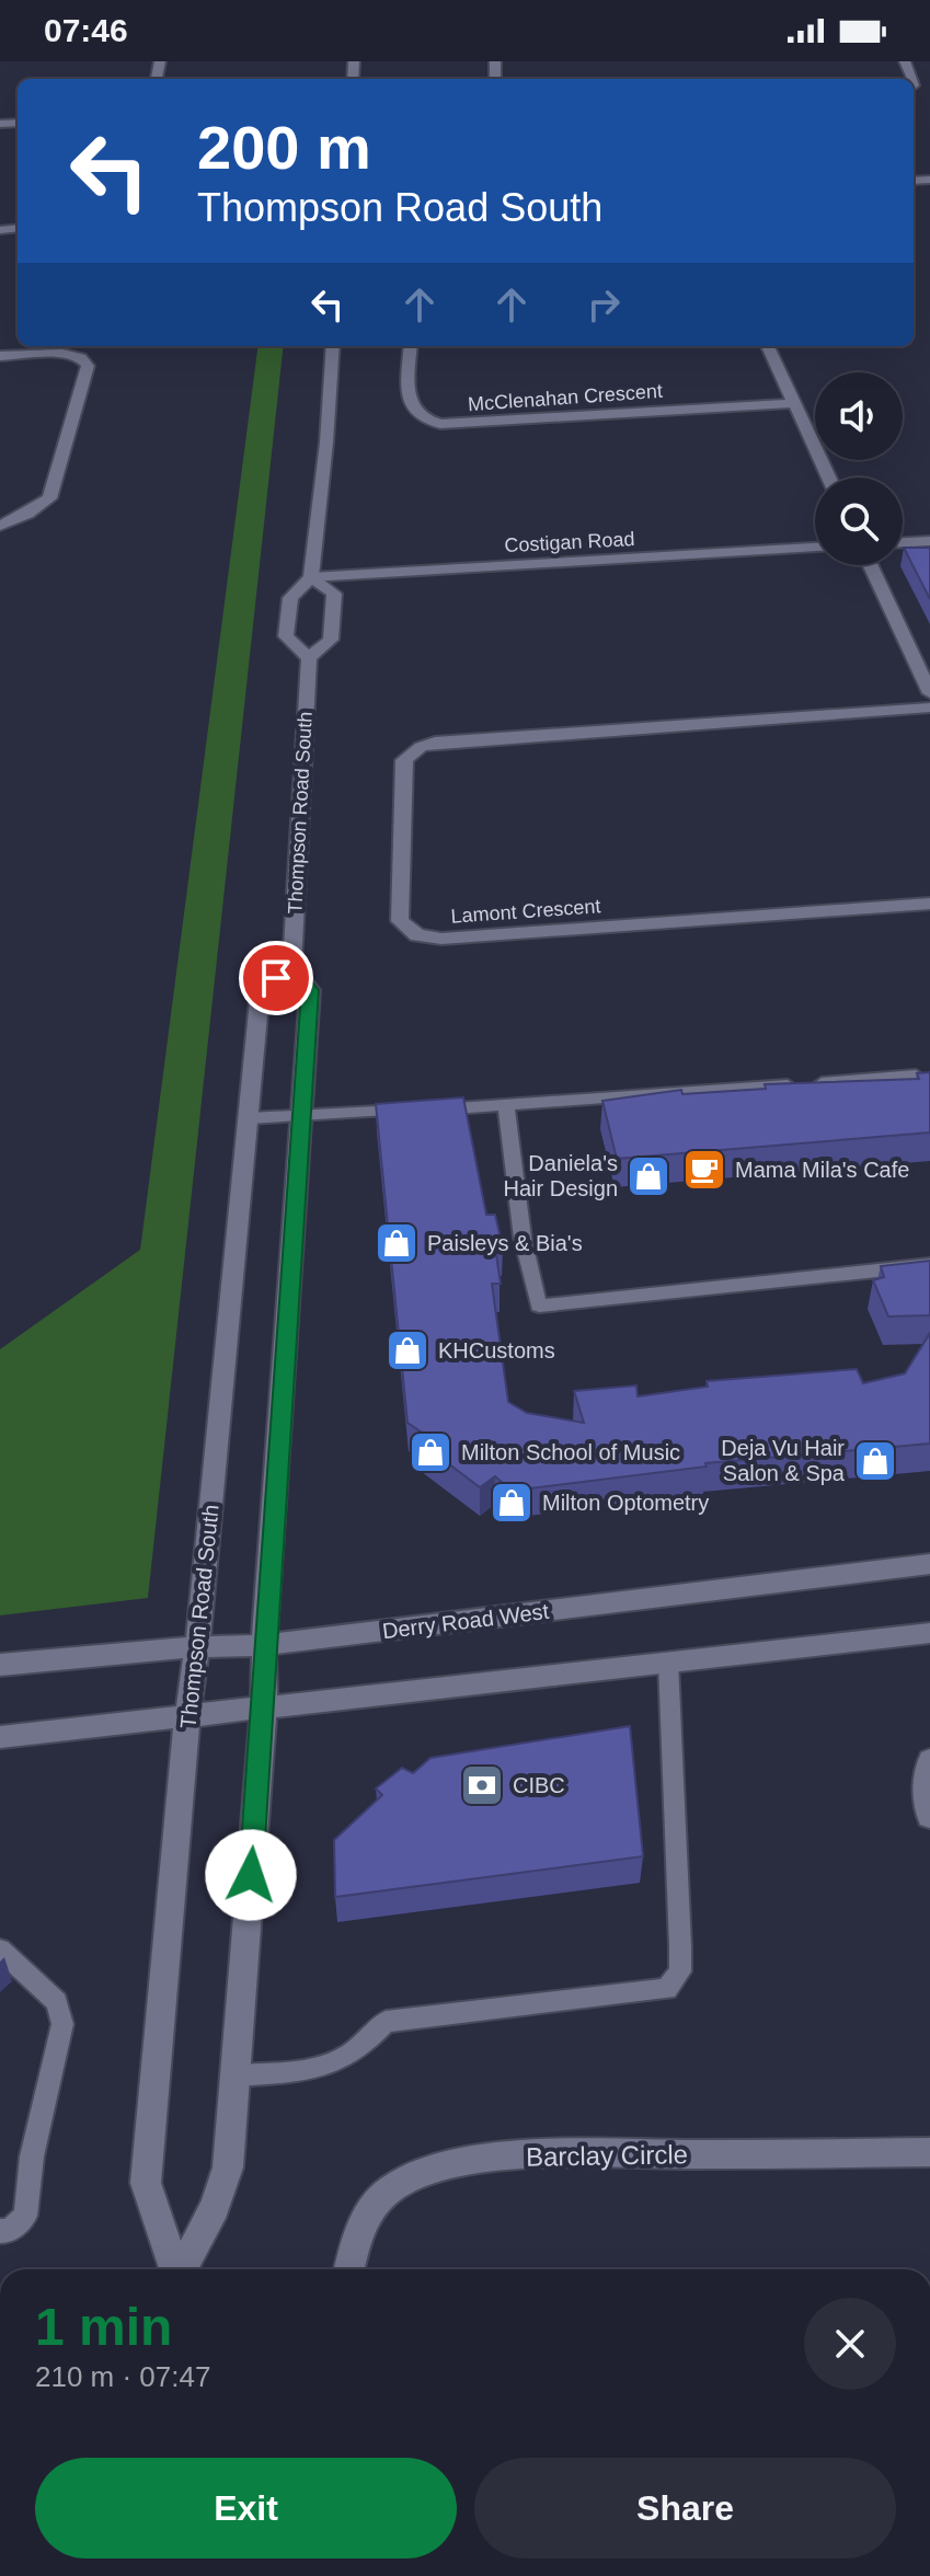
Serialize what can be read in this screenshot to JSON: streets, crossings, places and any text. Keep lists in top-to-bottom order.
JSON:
{
  "streets": {
    "main road": [
      "McClenahan Crescent",
      "Costigan Road",
      "Thompson Road South",
      "Lamont Crescent",
      "Derry Road West",
      "Barclay Circle"
    ]
  },
  "crossings": [
    ["Thompson Road South", "Derry Road West"]
  ],
  "places": {
    "cafe": ["Mama Mila's Cafe"],
    "shop": [
      "Daniela's Hair Design",
      "Paisleys & Bia's",
      "KHCustoms",
      "Milton School of Music",
      "Deja Vu Hair Salon & Spa",
      "Milton Optometry"
    ],
    "bank": ["CIBC"]
  },
  "page": {
    "status": "07:46",
    "turn": ["200 m", "Thompson Road South"],
    "heading": ["1 min", "210 m · 07:47"],
    "buttons": ["Exit", "Share"]
  }
}
